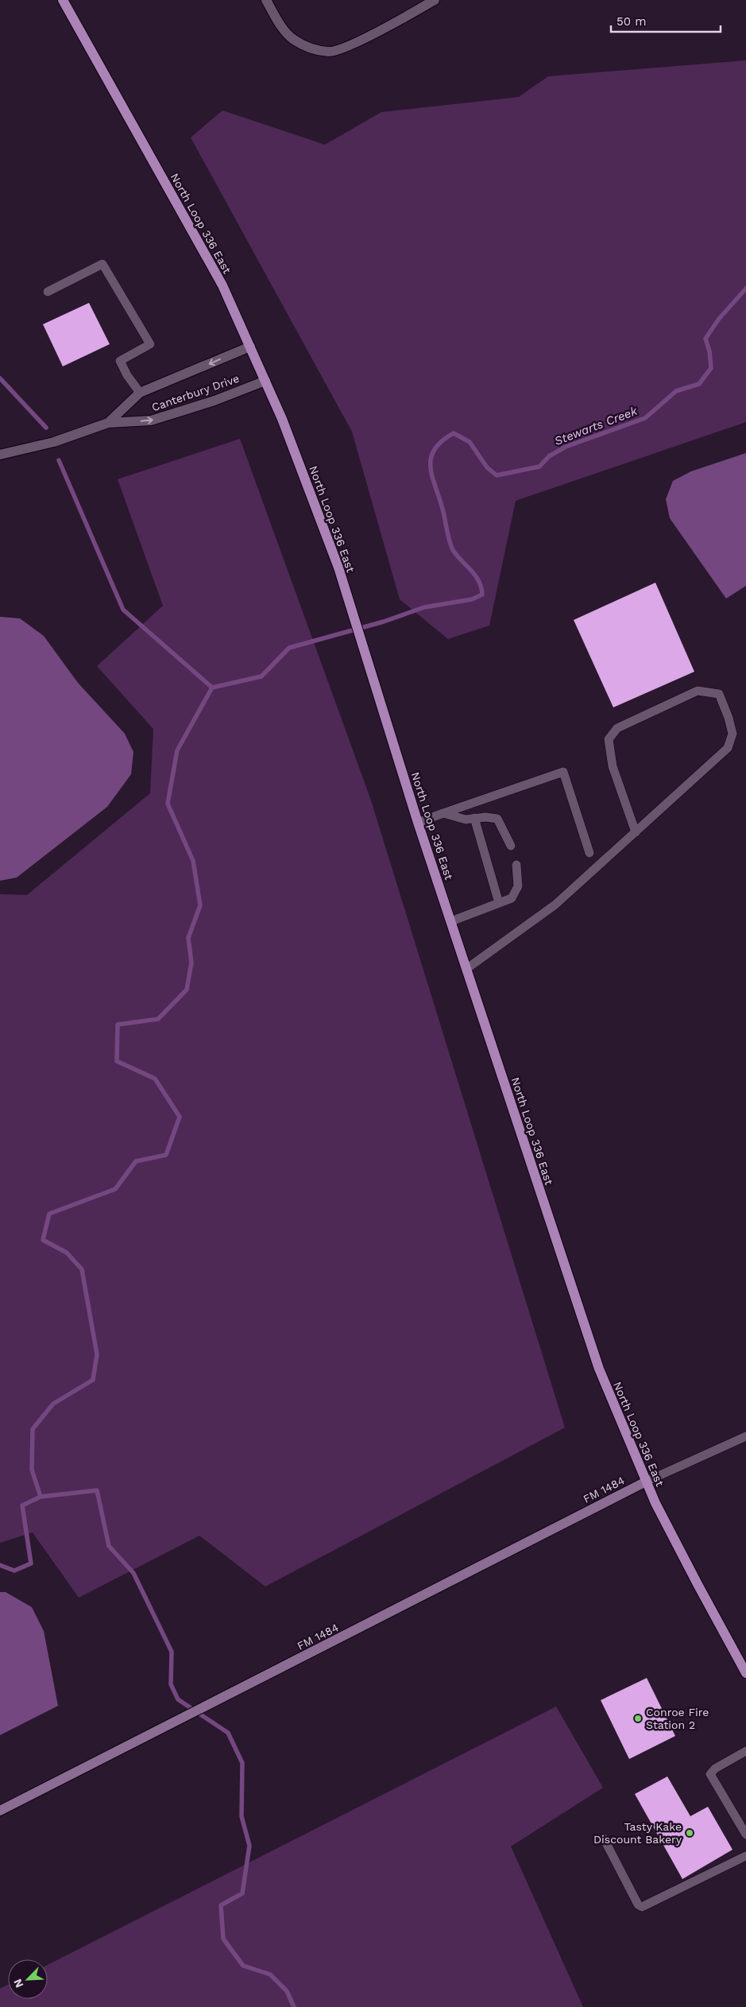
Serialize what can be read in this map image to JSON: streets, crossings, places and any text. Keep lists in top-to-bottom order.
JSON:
{
  "streets": {
    "main road": ["North Loop 336 East", "FM 1484"],
    "street": ["Canterbury Drive"]
  },
  "crossings": [
    ["North Loop 336 East", "Canterbury Drive"],
    ["North Loop 336 East", "FM 1484"]
  ],
  "water": ["Stewarts Creek"],
  "places": ["Conroe Fire Station 2", "Tasty Kake Discount Bakery"],
  "scale_bar": "50 m",
  "north": "bottom left"
}
